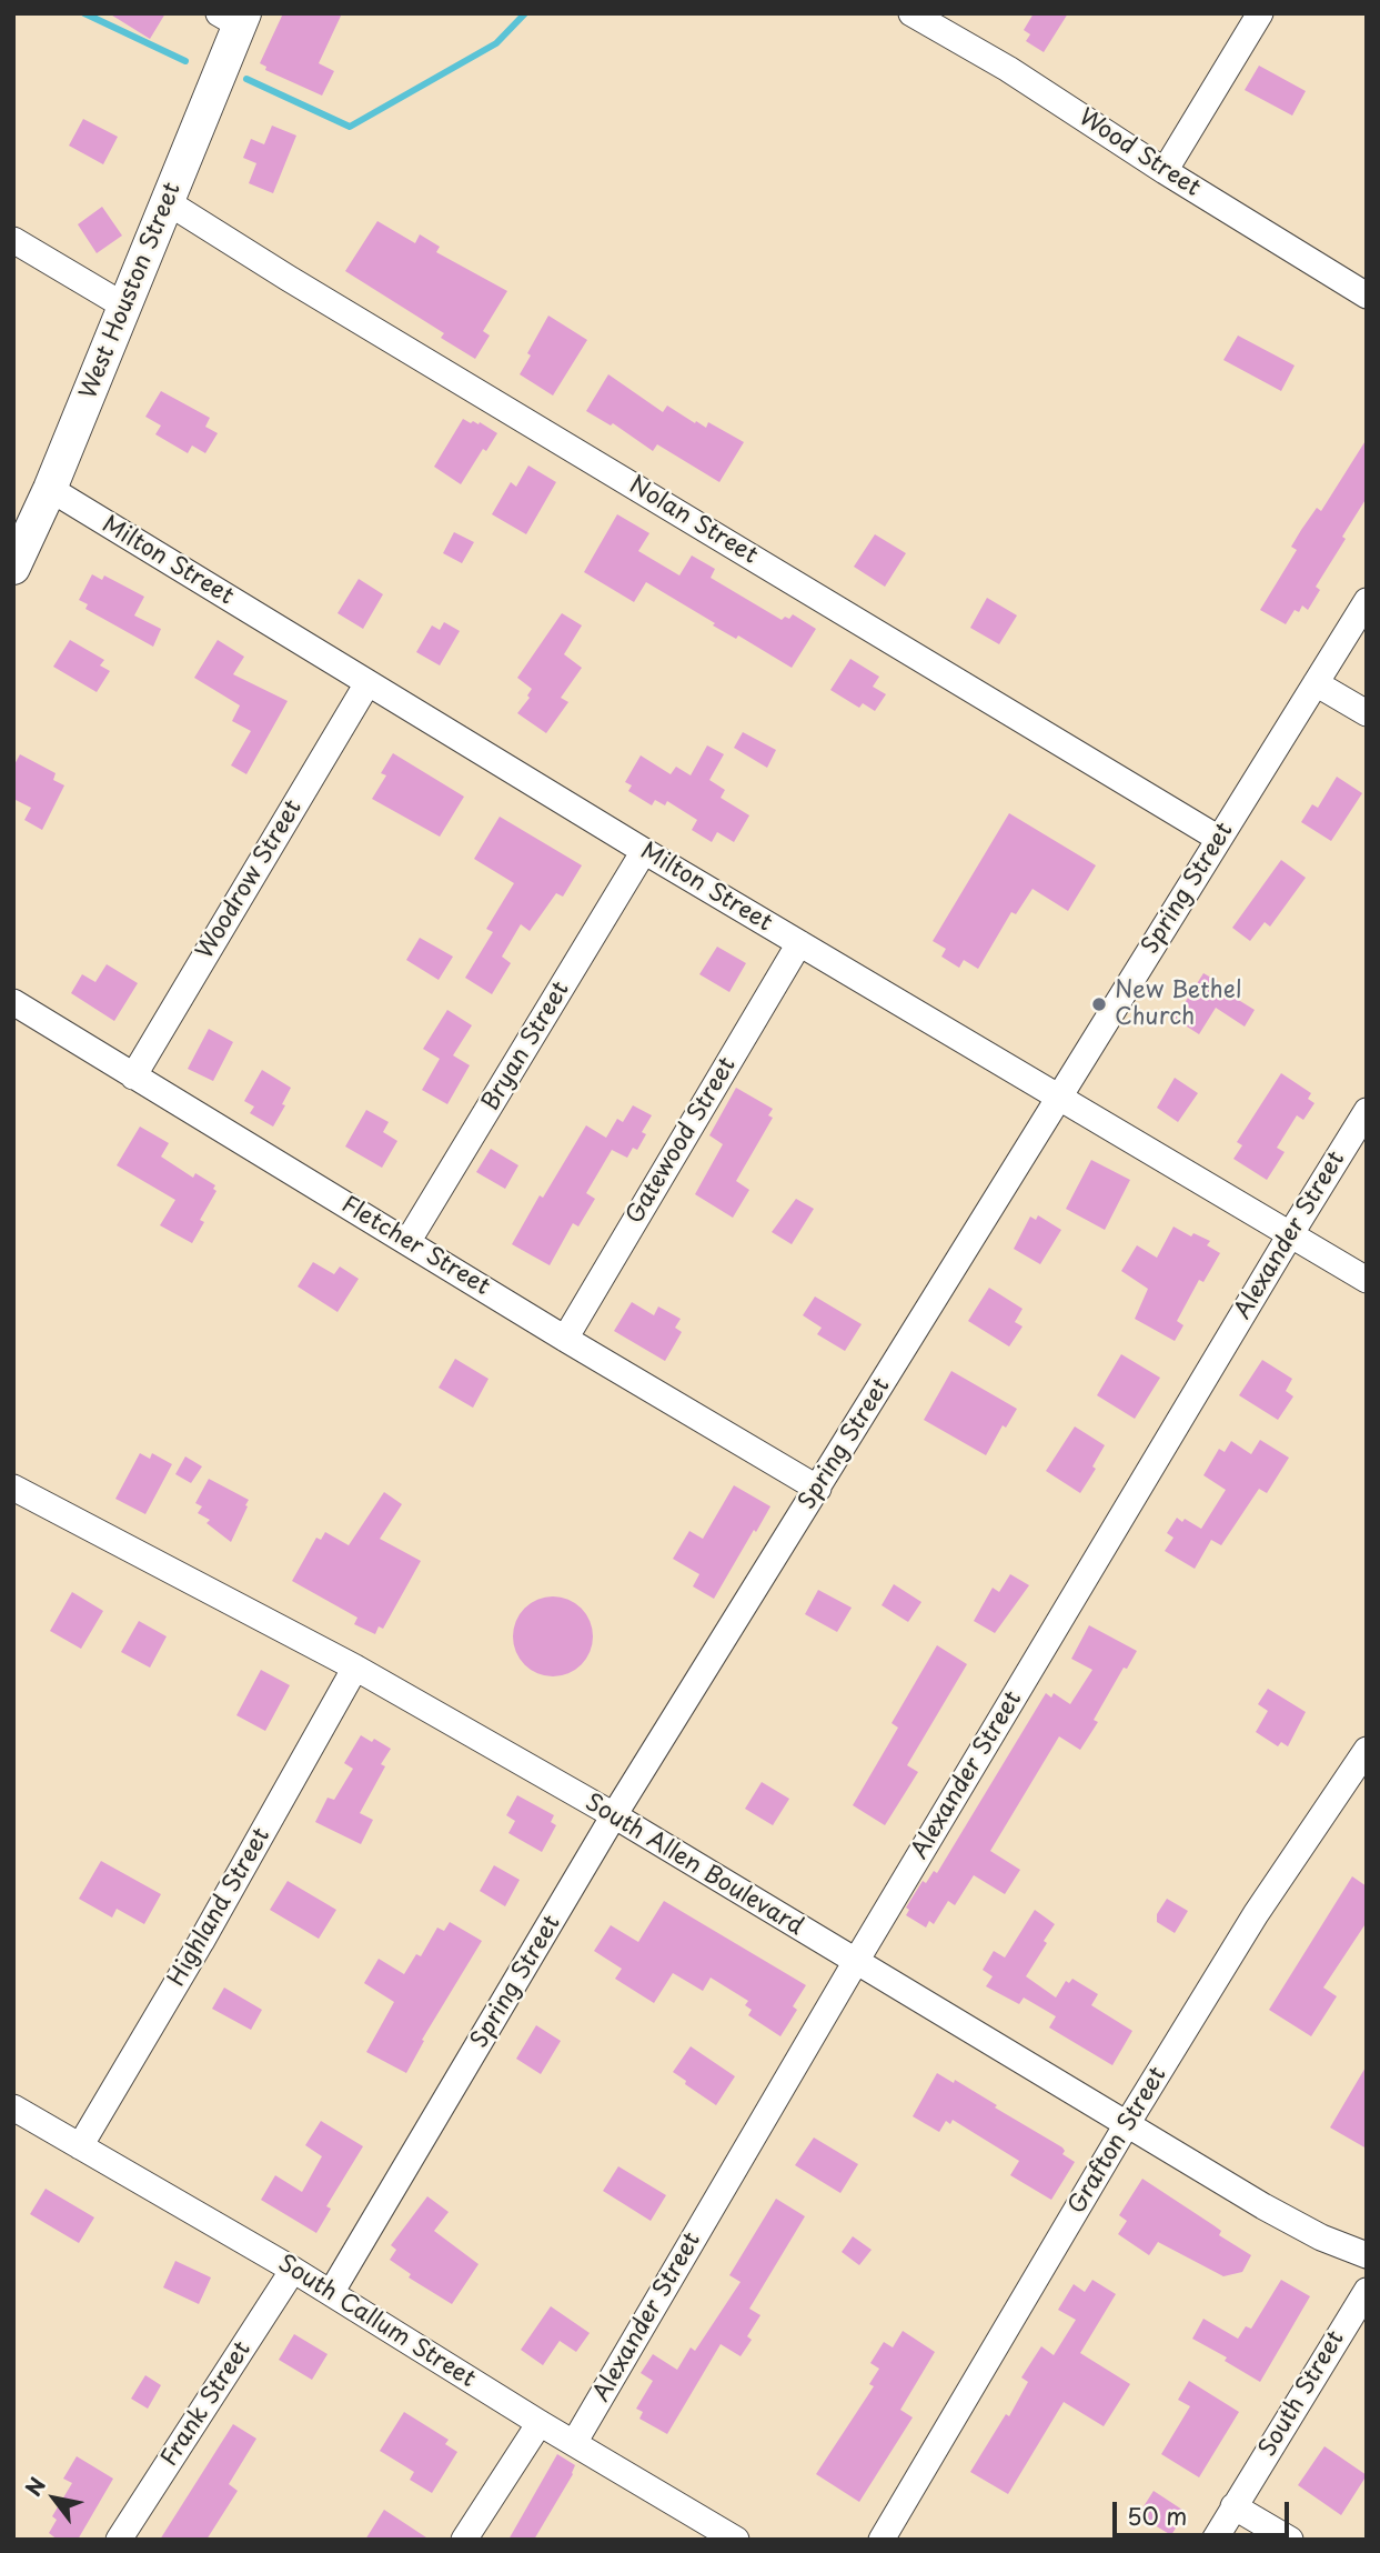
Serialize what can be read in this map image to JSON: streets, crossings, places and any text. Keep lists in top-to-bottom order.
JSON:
{
  "streets": {
    "main road": ["West Houston Street"],
    "street": [
      "Wood Street",
      "Nolan Street",
      "Milton Street",
      "Woodrow Street",
      "Spring Street",
      "Bryan Street",
      "Gatewood Street",
      "Alexander Street",
      "Fletcher Street",
      "South Allen Boulevard",
      "Highland Street",
      "Grafton Street",
      "South Callum Street",
      "South Street",
      "Frank Street"
    ]
  },
  "crossings": [
    ["West Houston Street", "Nolan Street"],
    ["West Houston Street", "Milton Street"],
    ["Nolan Street", "Spring Street"],
    ["Milton Street", "Woodrow Street"],
    ["Milton Street", "Spring Street"],
    ["Milton Street", "Bryan Street"],
    ["Milton Street", "Gatewood Street"],
    ["Milton Street", "Alexander Street"],
    ["Woodrow Street", "Fletcher Street"],
    ["Spring Street", "Fletcher Street"],
    ["Spring Street", "South Allen Boulevard"],
    ["Spring Street", "South Callum Street"],
    ["Bryan Street", "Fletcher Street"],
    ["Gatewood Street", "Fletcher Street"],
    ["Alexander Street", "South Allen Boulevard"],
    ["Alexander Street", "South Callum Street"],
    ["South Allen Boulevard", "Highland Street"],
    ["South Allen Boulevard", "Grafton Street"],
    ["Highland Street", "South Callum Street"],
    ["South Callum Street", "Frank Street"]
  ],
  "places": ["New Bethel Church"],
  "scale_bar": "50 m",
  "north": "top left"
}
